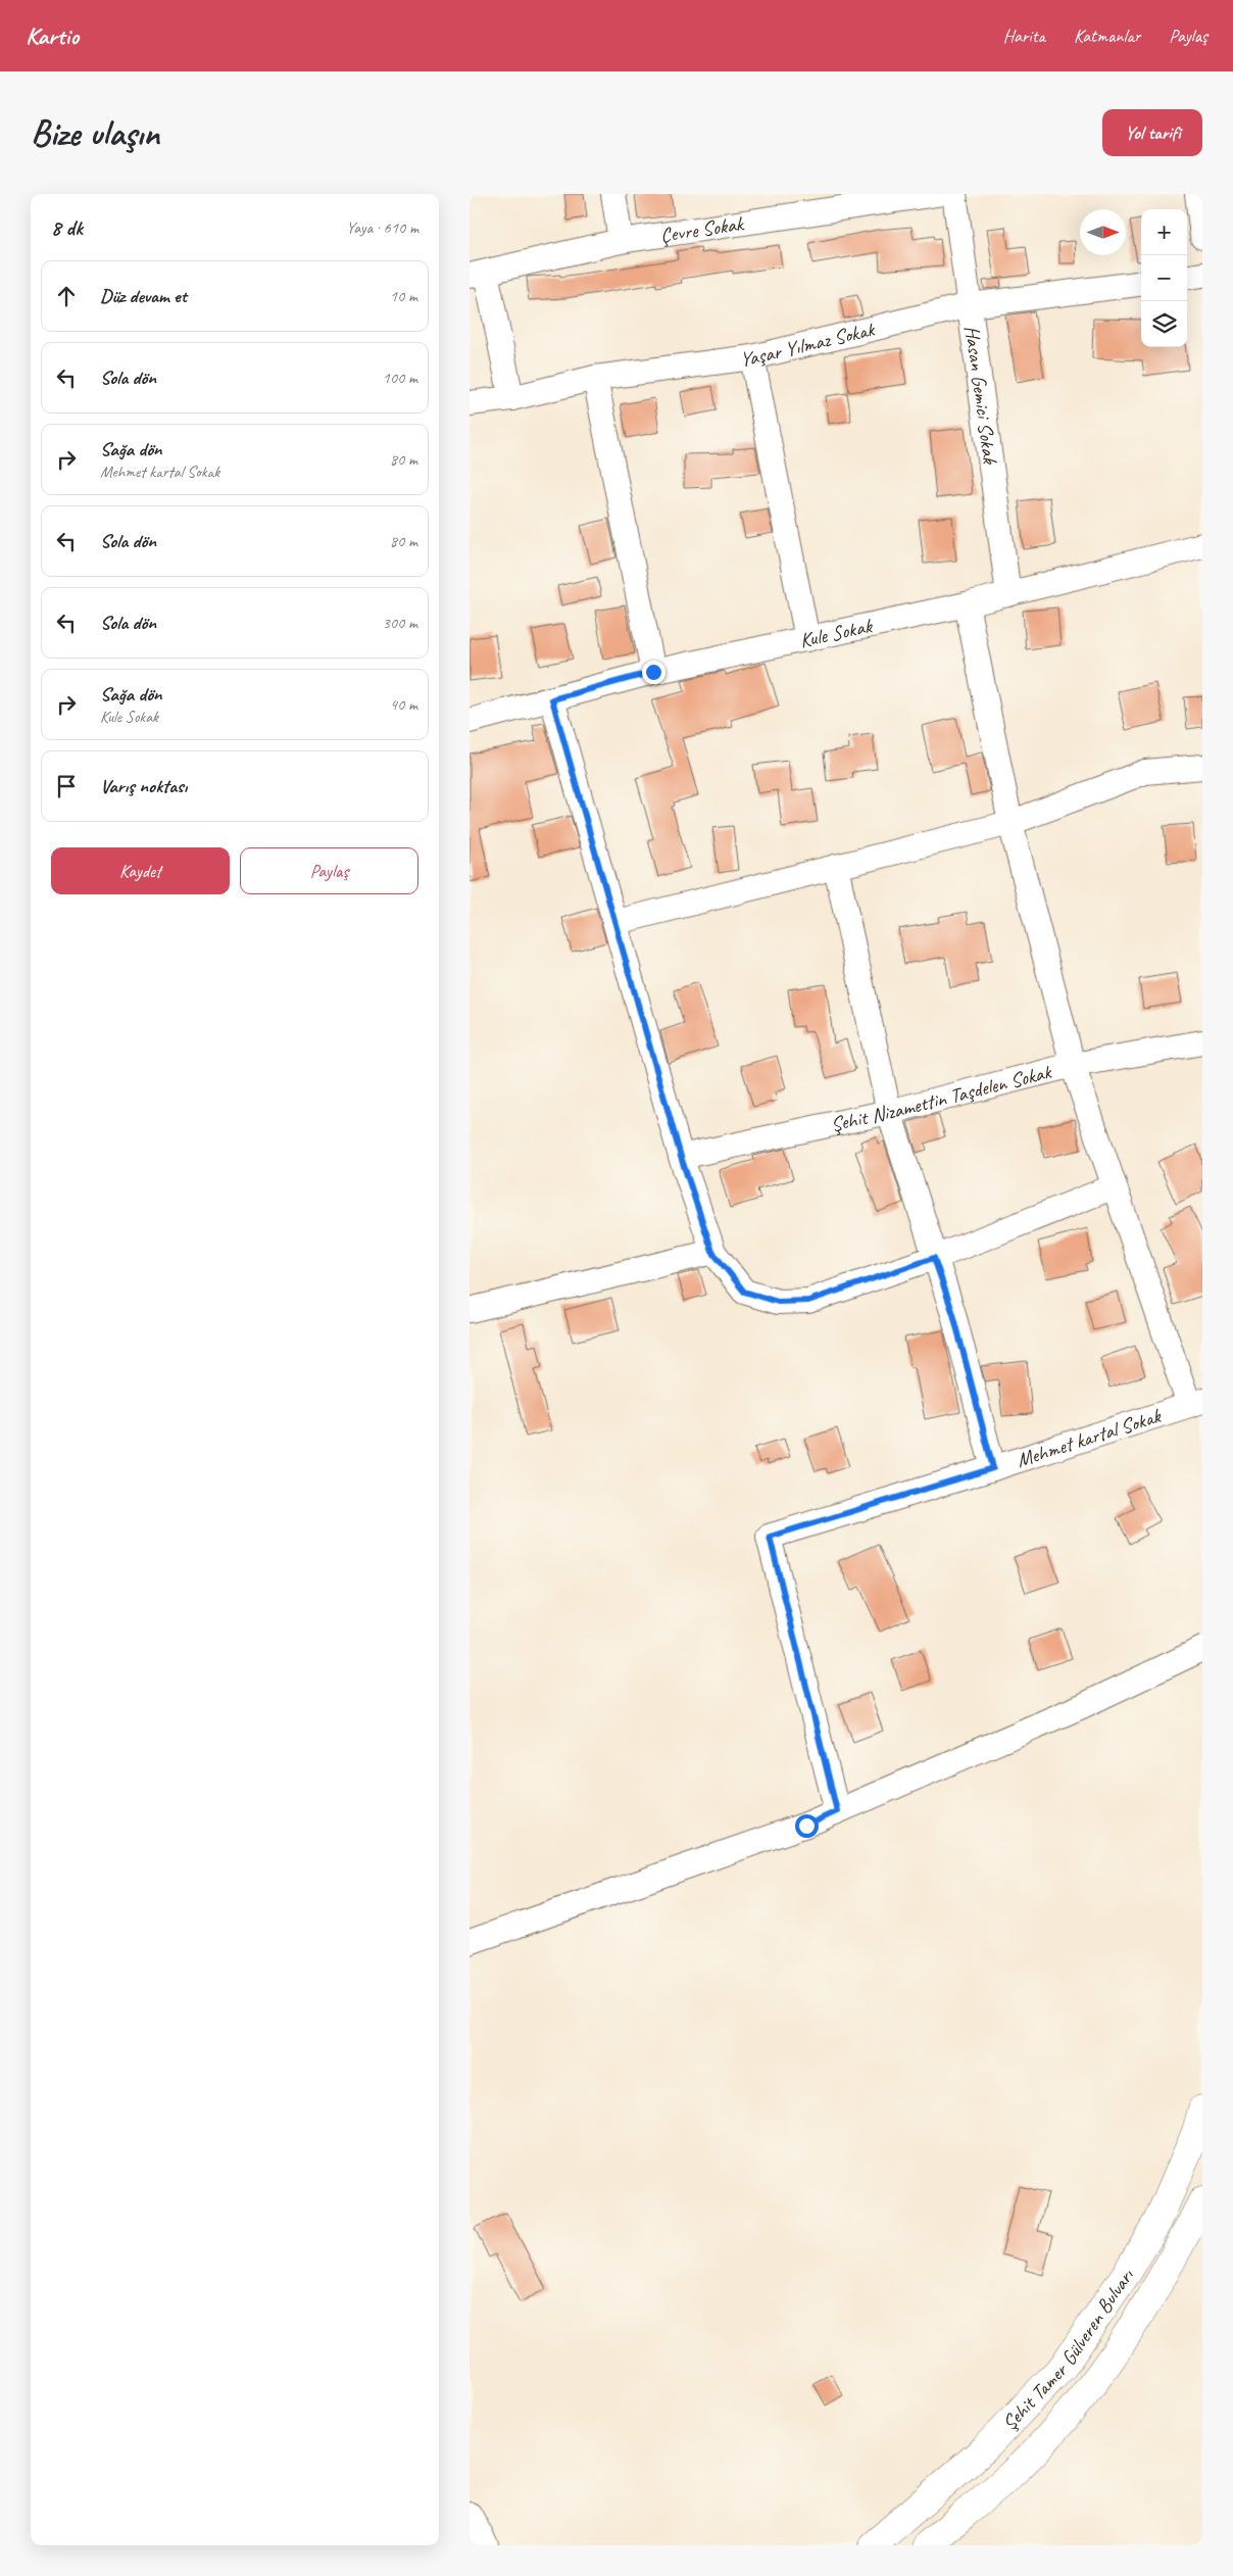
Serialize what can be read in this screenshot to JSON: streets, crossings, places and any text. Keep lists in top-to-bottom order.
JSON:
{
  "streets": {
    "main road": ["Şehit Tamer Gülveren Bulvarı"],
    "street": [
      "Çevre Sokak",
      "Yaşar Yılmaz Sokak",
      "Hasan Gemici Sokak",
      "Kule Sokak",
      "Şehit Nizamettin Taşdelen Sokak",
      "Mehmet kartal Sokak"
    ]
  },
  "crossings": [
    ["Yaşar Yılmaz Sokak", "Hasan Gemici Sokak"],
    ["Hasan Gemici Sokak", "Kule Sokak"]
  ],
  "north": "right",
  "page": {
    "header": "Kartio",
    "nav": ["Harita", "Katmanlar", "Paylaş"],
    "buttons": [
      "Yol tarifi",
      ["Kaydet", "Paylaş"]
    ],
    "title": "Bize ulaşın",
    "heading": ["8 dk", "Yaya · 610 m"],
    "map_buttons": ["+", "−"],
    "list": [
      ["Düz devam et", "10 m"],
      ["Sola dön", "100 m"],
      ["Sağa dön", "Mehmet kartal Sokak", "80 m"],
      ["Sola dön", "80 m"],
      ["Sola dön", "300 m"],
      ["Sağa dön", "Kule Sokak", "40 m"],
      "Varış noktası"
    ]
  }
}
